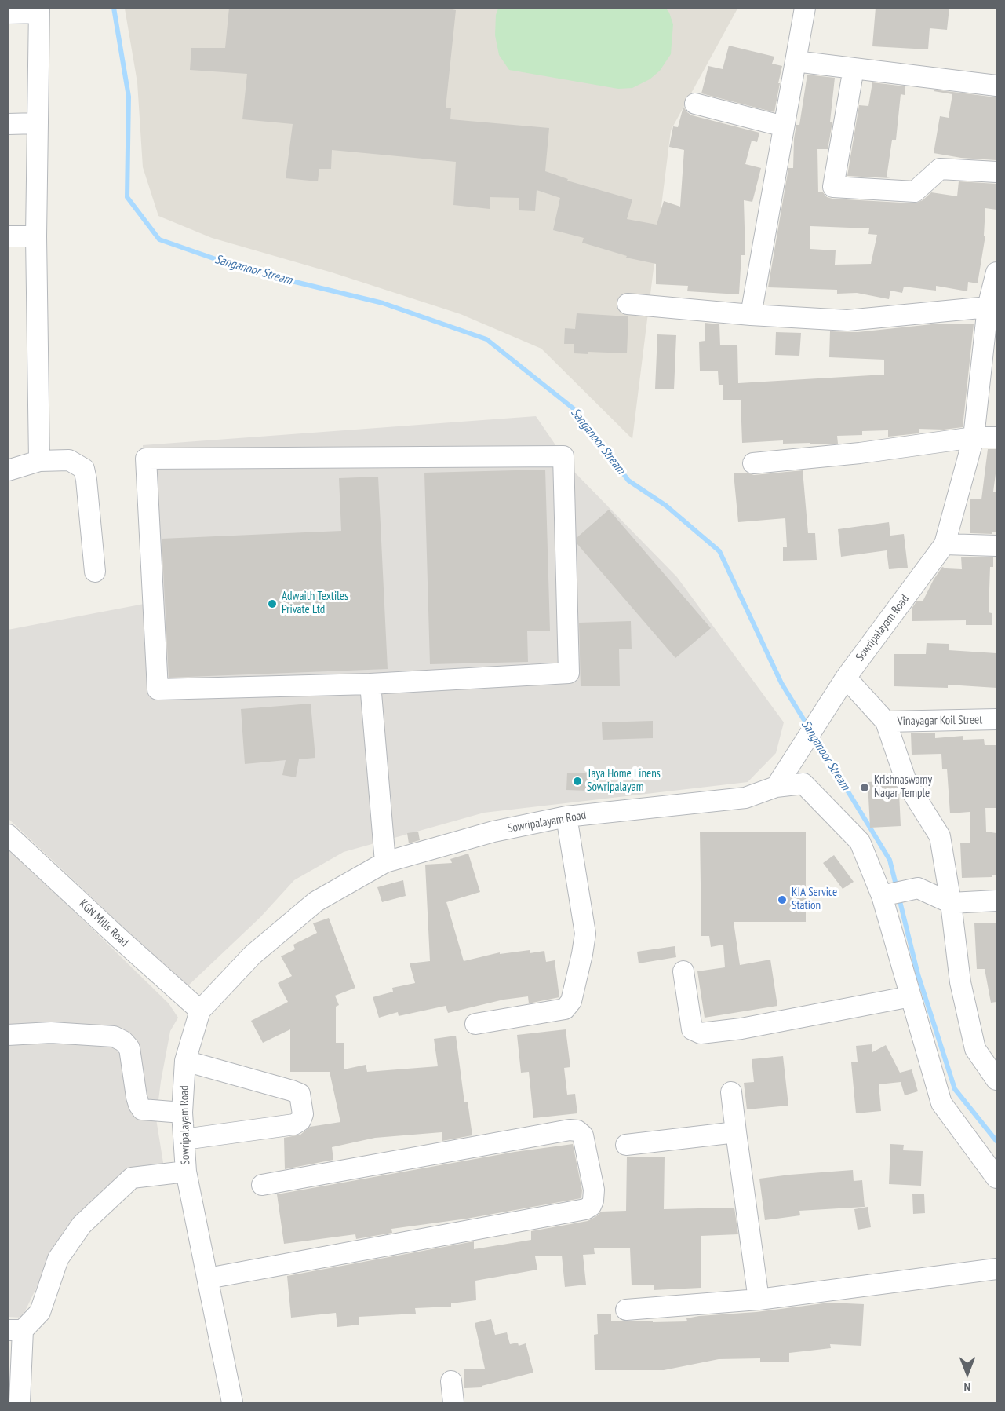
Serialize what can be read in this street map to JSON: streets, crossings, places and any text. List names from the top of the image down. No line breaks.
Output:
{"streets":{"street":["Sowripalayam Road","Vinayagar Koil Street","KGN Mills Road"]},"crossings":[["Sowripalayam Road","Vinayagar Koil Street"],["Sowripalayam Road","KGN Mills Road"]],"water":["Sanganoor Stream"],"places":["Adwaith Textiles Private Ltd","Taya Home Linens Sowripalayam","Krishnaswamy Nagar Temple","KIA Service Station"],"north":"bottom"}
